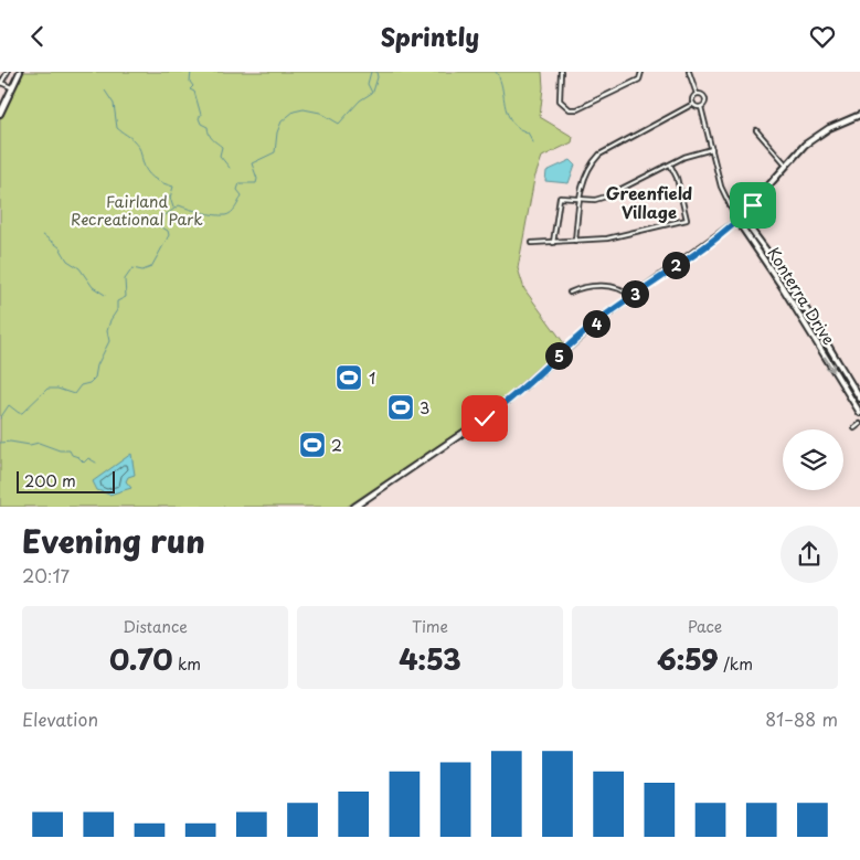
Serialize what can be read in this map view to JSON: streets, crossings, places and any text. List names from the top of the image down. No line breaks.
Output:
{"streets":{"main road":["Konterra Drive"]},"districts":["Greenfield Village"],"parks":["Fairland Recreational Park"],"places":{"sports":["1","3","2"]},"scale_bar":"200 m","page":{"header":"Sprintly","pins":["2","3","4","5"],"scale":"200 m","heading":["Evening run","20:17"],"stats":[["Distance","0.70 km"],["Time","4:53"],["Pace","6:59 /km"]],"chart":["Elevation","81–88 m"]}}
